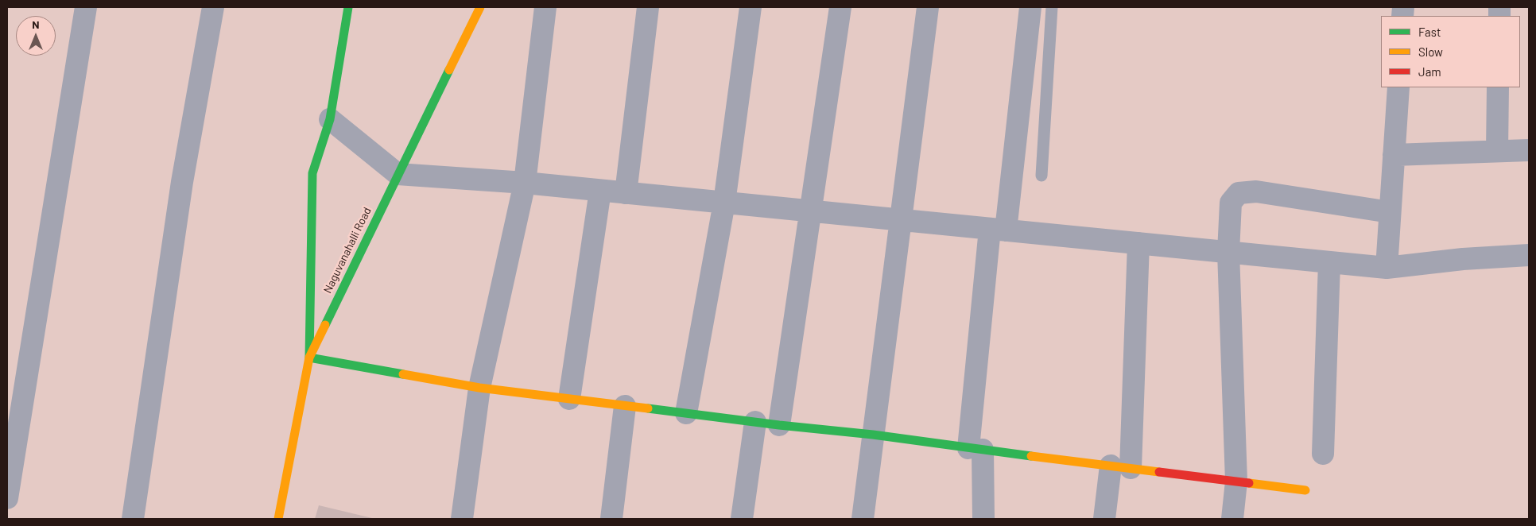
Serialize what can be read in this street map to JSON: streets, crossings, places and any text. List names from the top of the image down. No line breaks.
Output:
{"streets":{"street":["Naguvanahalli Road"]},"legend":["Fast","Slow","Jam"],"north":"top"}
